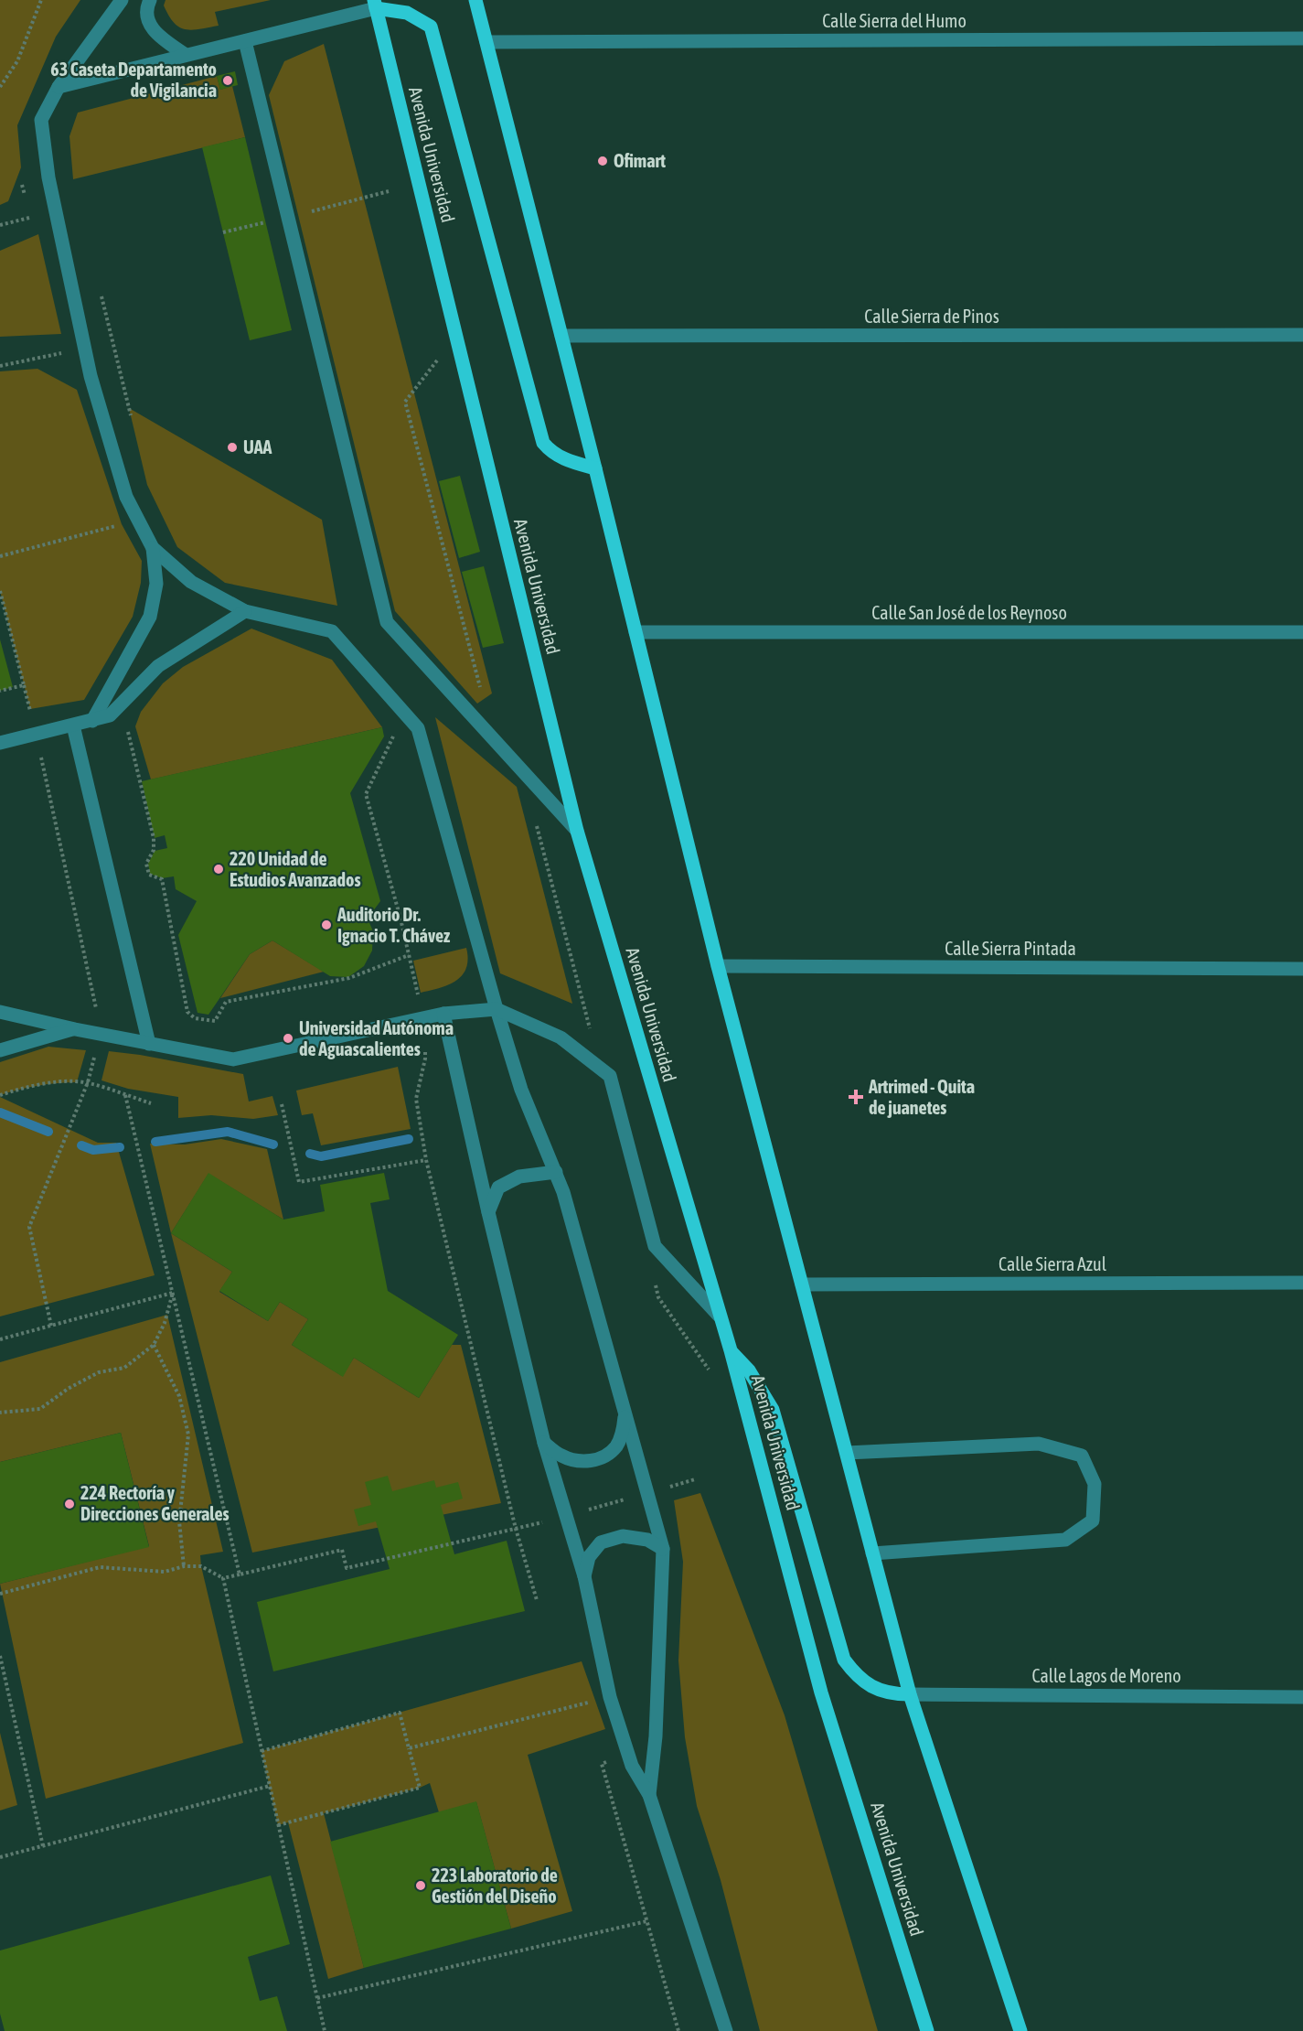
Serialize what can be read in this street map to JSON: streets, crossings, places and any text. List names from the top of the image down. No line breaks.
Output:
{"streets":{"main road":["Avenida Universidad"],"street":["Calle Sierra del Humo","Calle Sierra de Pinos","Calle San José de los Reynoso","Calle Sierra Pintada","Calle Sierra Azul","Calle Lagos de Moreno"]},"places":{"other":["63 Caseta Departamento de Vigilancia","Ofimart","UAA","220 Unidad de Estudios Avanzados","Auditorio Dr. Ignacio T. Chávez","Universidad Autónoma de Aguascalientes","224 Rectoría y Direcciones Generales","223 Laboratorio de Gestión del Diseño"],"health":["Artrimed - Quita de juanetes"]}}
